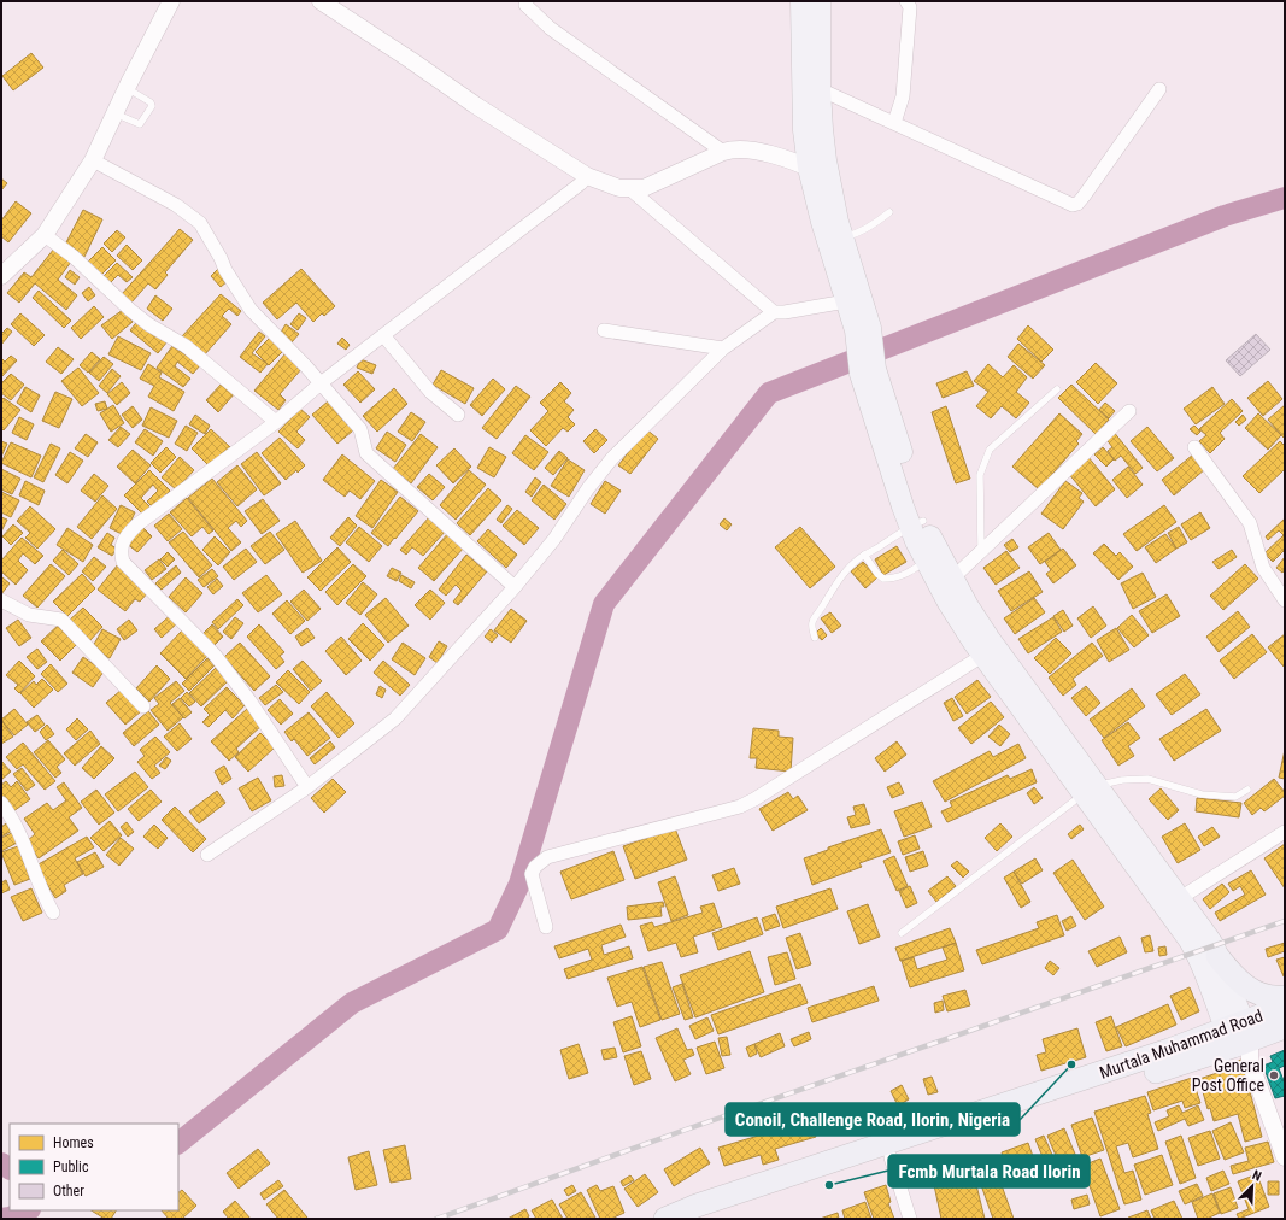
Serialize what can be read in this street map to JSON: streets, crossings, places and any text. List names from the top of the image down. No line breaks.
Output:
{"streets":{"highway":["Murtala Muhammad Road"]},"places":["Conoil, Challenge Road, Ilorin, Nigeria","General Post Office","Fcmb Murtala Road Ilorin"],"legend":["Homes","Public","Other"],"north":"top right"}
